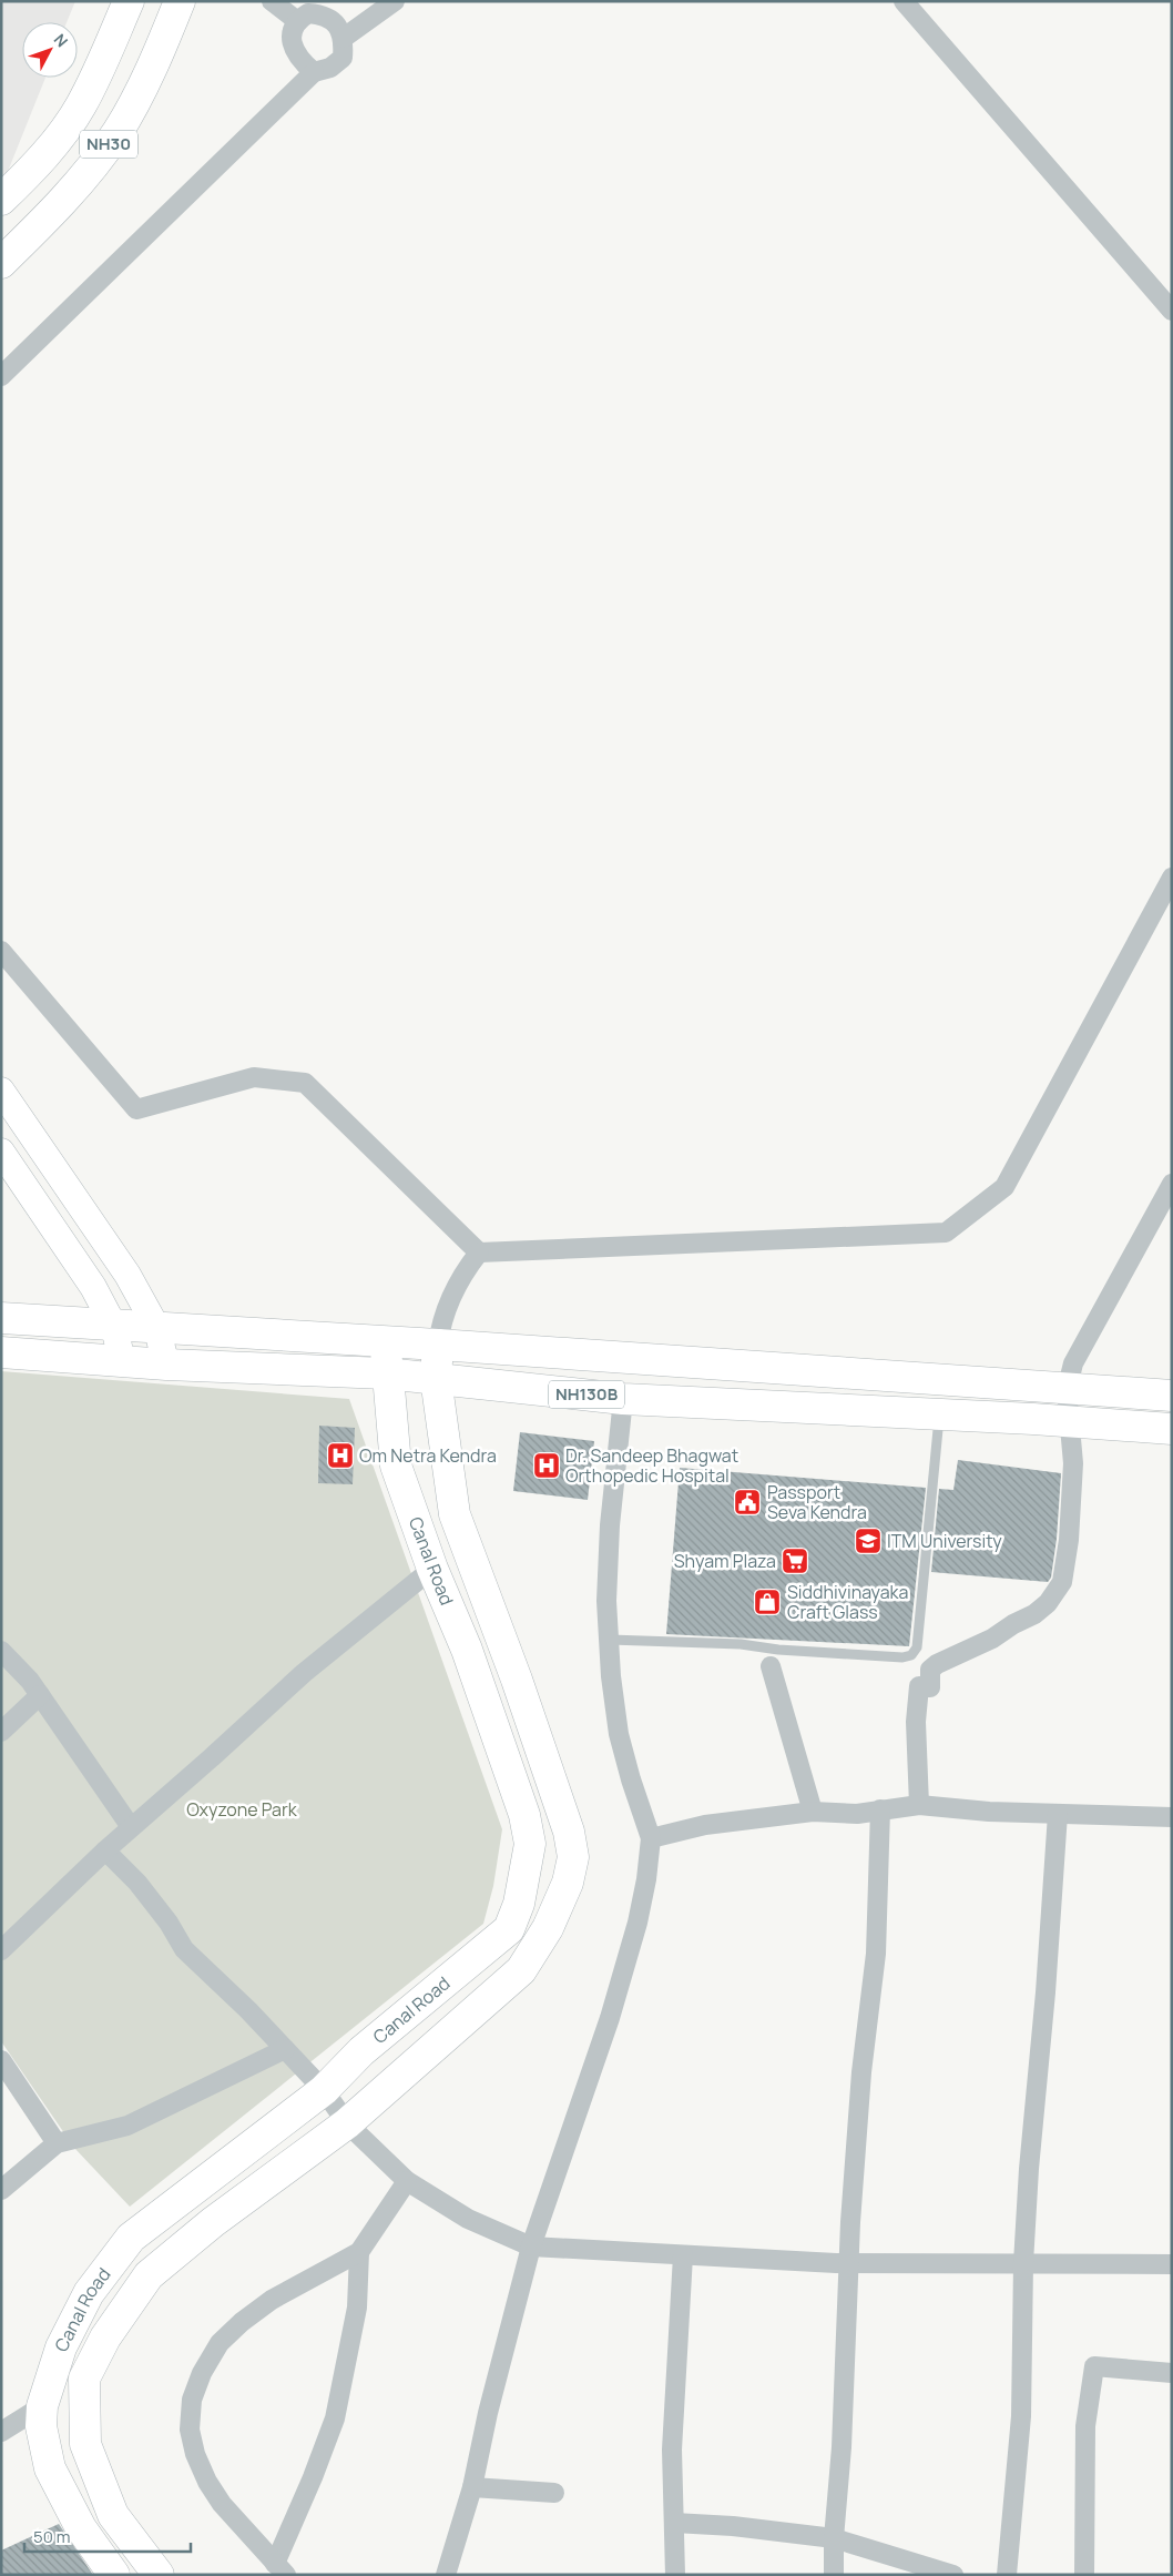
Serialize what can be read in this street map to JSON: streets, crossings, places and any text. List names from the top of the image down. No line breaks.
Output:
{"streets":{"main road":["NH30","NH130B","Canal Road"]},"crossings":[["NH130B","Canal Road"]],"parks":["Oxyzone Park"],"places":{"hospital":["Om Netra Kendra","Dr. Sandeep Bhagwat Orthopedic Hospital"],"public building":["Passport Seva Kendra"],"school or university":["ITM University"],"supermarket":["Shyam Plaza"],"shop":["Siddhivinayaka Craft Glass"]},"scale_bar":"50 m","north":"top right"}
